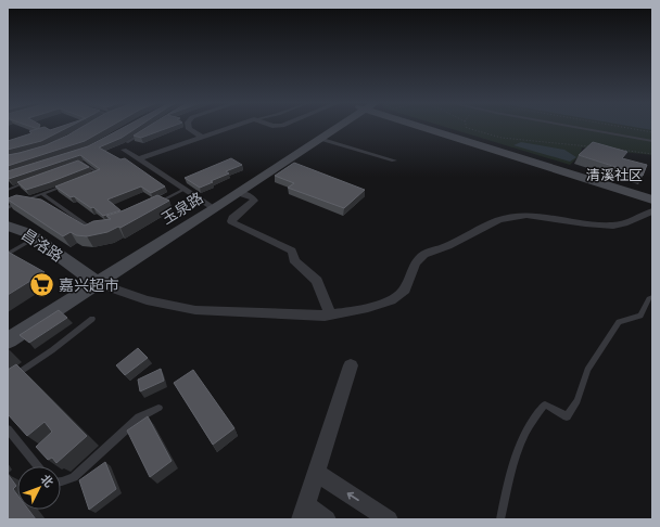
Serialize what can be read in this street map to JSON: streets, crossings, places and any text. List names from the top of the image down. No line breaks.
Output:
{"streets":{"main road":["玉泉路","昌洛路"]},"crossings":[["玉泉路","昌洛路"]],"districts":["清溪社区"],"places":{"supermarket":["嘉兴超市"]},"north":"top right"}
